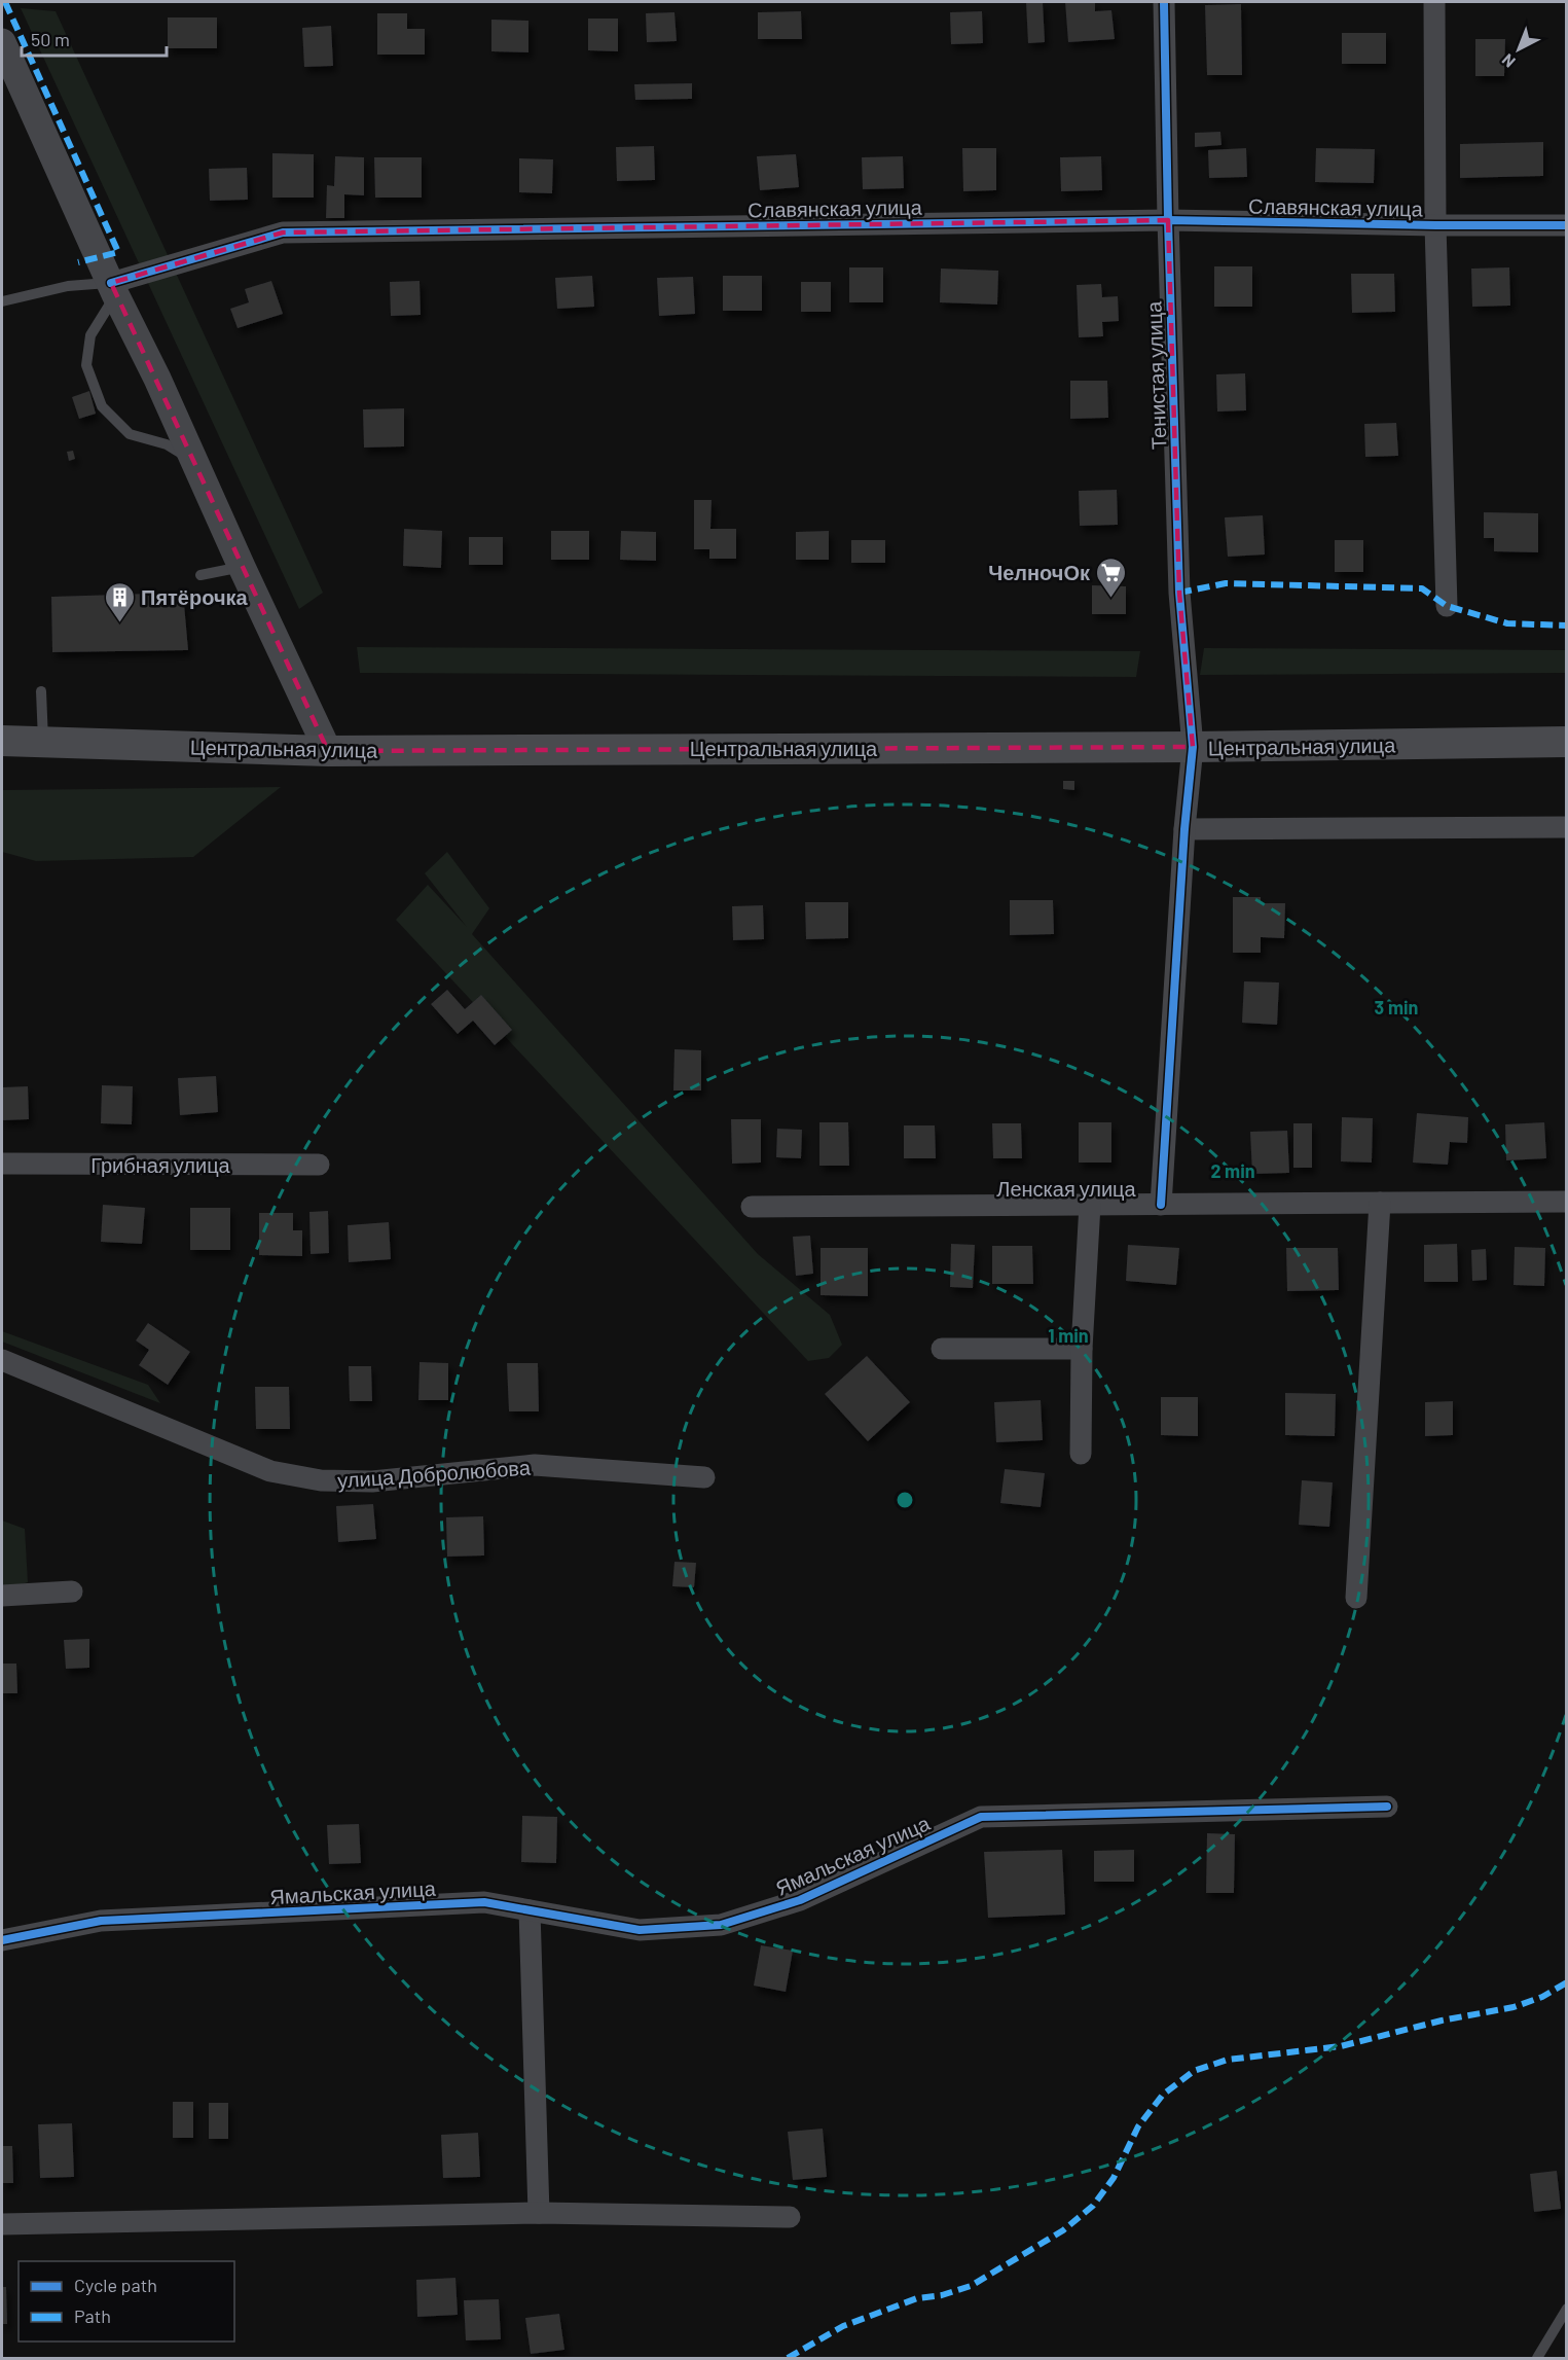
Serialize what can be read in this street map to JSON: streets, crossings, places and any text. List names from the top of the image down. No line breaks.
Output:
{"streets":{"main road":["Центральная улица"],"street":["Славянская улица","Тенистая улица","Грибная улица","Ленская улица","улица Добролюбова","Ямальская улица"]},"crossings":[["Славянская улица","Тенистая улица"],["Тенистая улица","Центральная улица"],["Тенистая улица","Ленская улица"]],"places":{"supermarket":["ЧелночОк"],"building":["Пятёрочка"]},"legend":["Cycle path","Path"],"scale_bar":"50 m","north":"bottom left","rings":["3 min","2 min","1 min"]}
